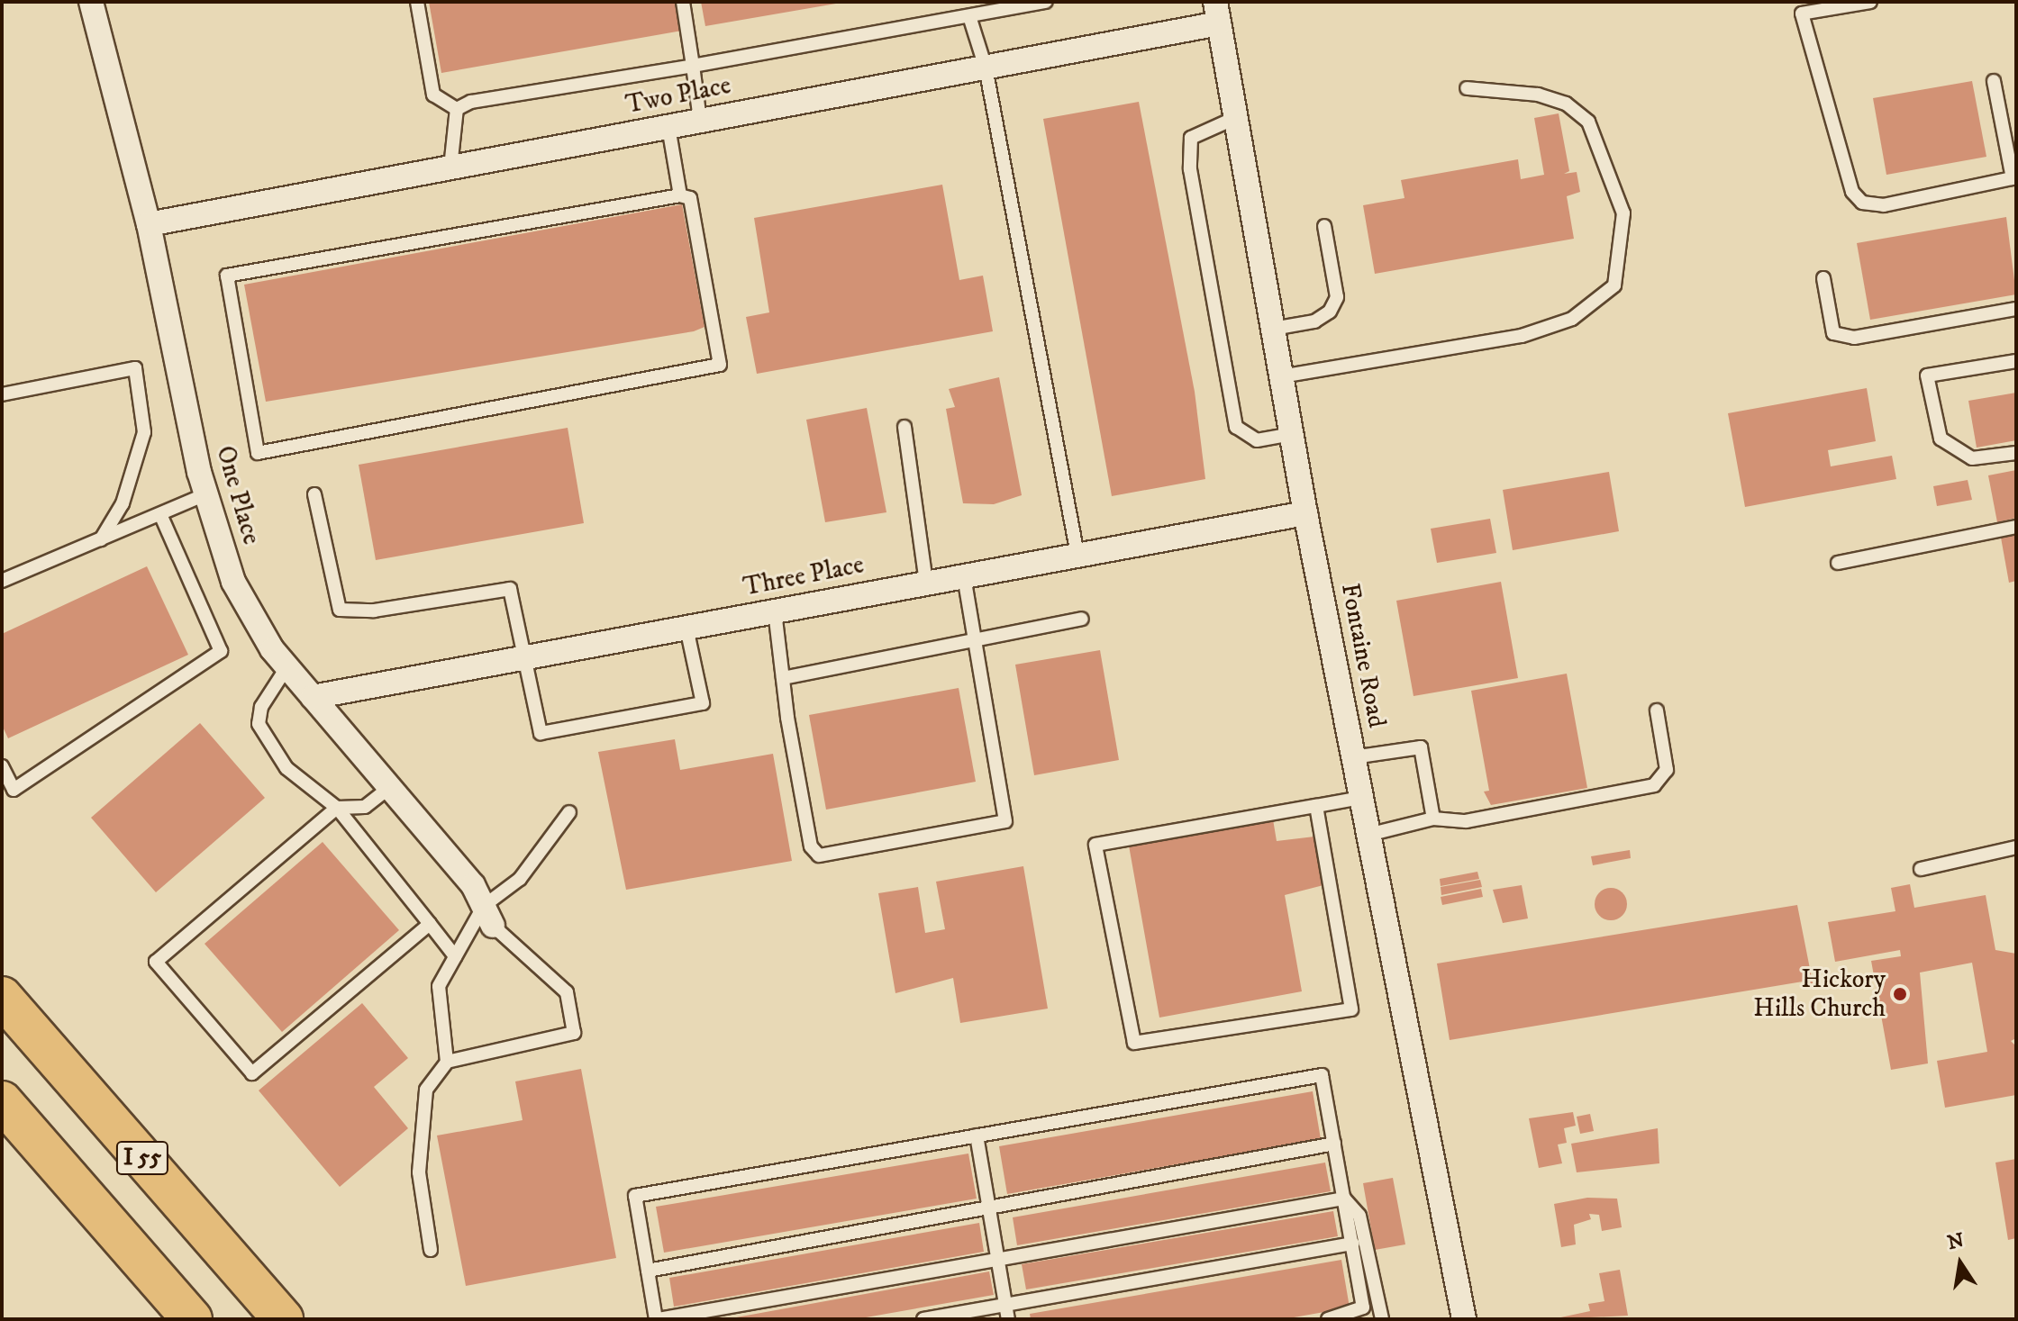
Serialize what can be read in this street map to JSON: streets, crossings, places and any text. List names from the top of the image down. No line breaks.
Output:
{"streets":{"highway":["I 55"],"street":["Two Place","One Place","Three Place","Fontaine Road"]},"crossings":[["Two Place","One Place"],["Two Place","Fontaine Road"],["One Place","Three Place"],["Three Place","Fontaine Road"]],"places":["Hickory Hills Church"],"north":"top"}
